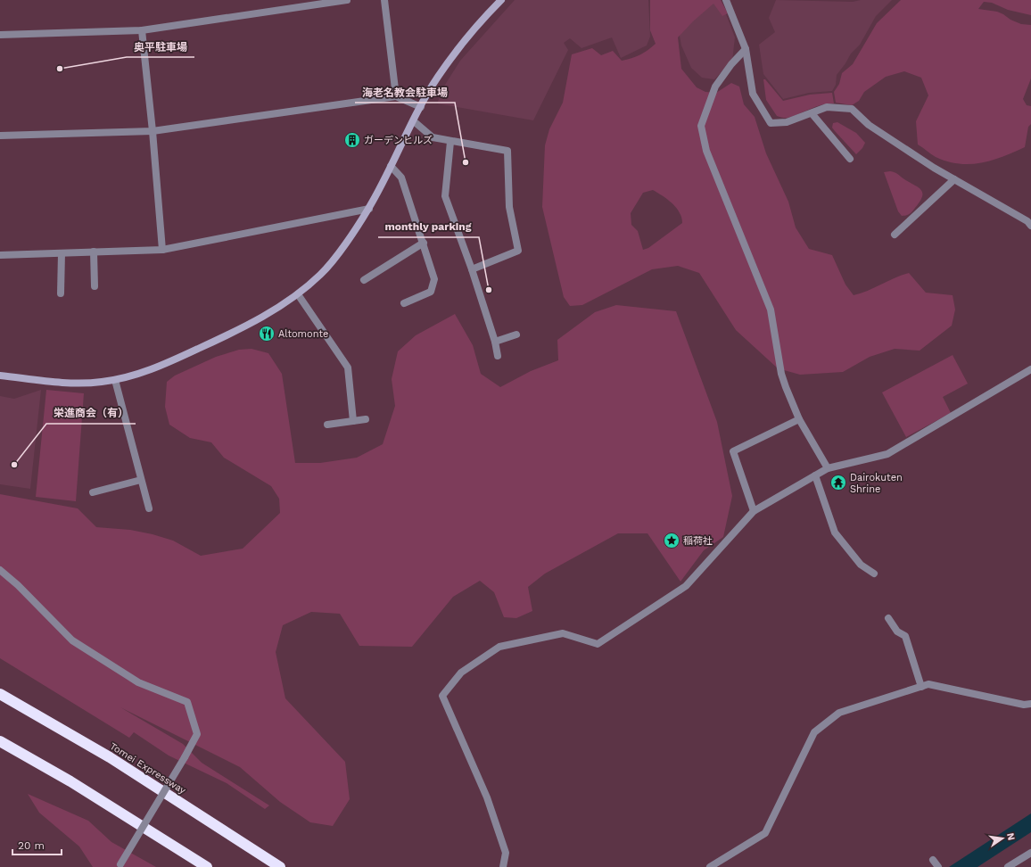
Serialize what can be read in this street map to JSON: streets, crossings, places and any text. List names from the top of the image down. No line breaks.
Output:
{"streets":{"highway":["Tomei Expressway"]},"places":{"other":["奥平駐車場","海老名教会駐車場","monthly parking","栄進商会（有）"],"building":["ガーデンヒルズ"],"restaurant":["Altomonte"],"temple":["Dairokuten Shrine"],"place":["稲荷社"]},"scale_bar":"20 m","north":"right"}
